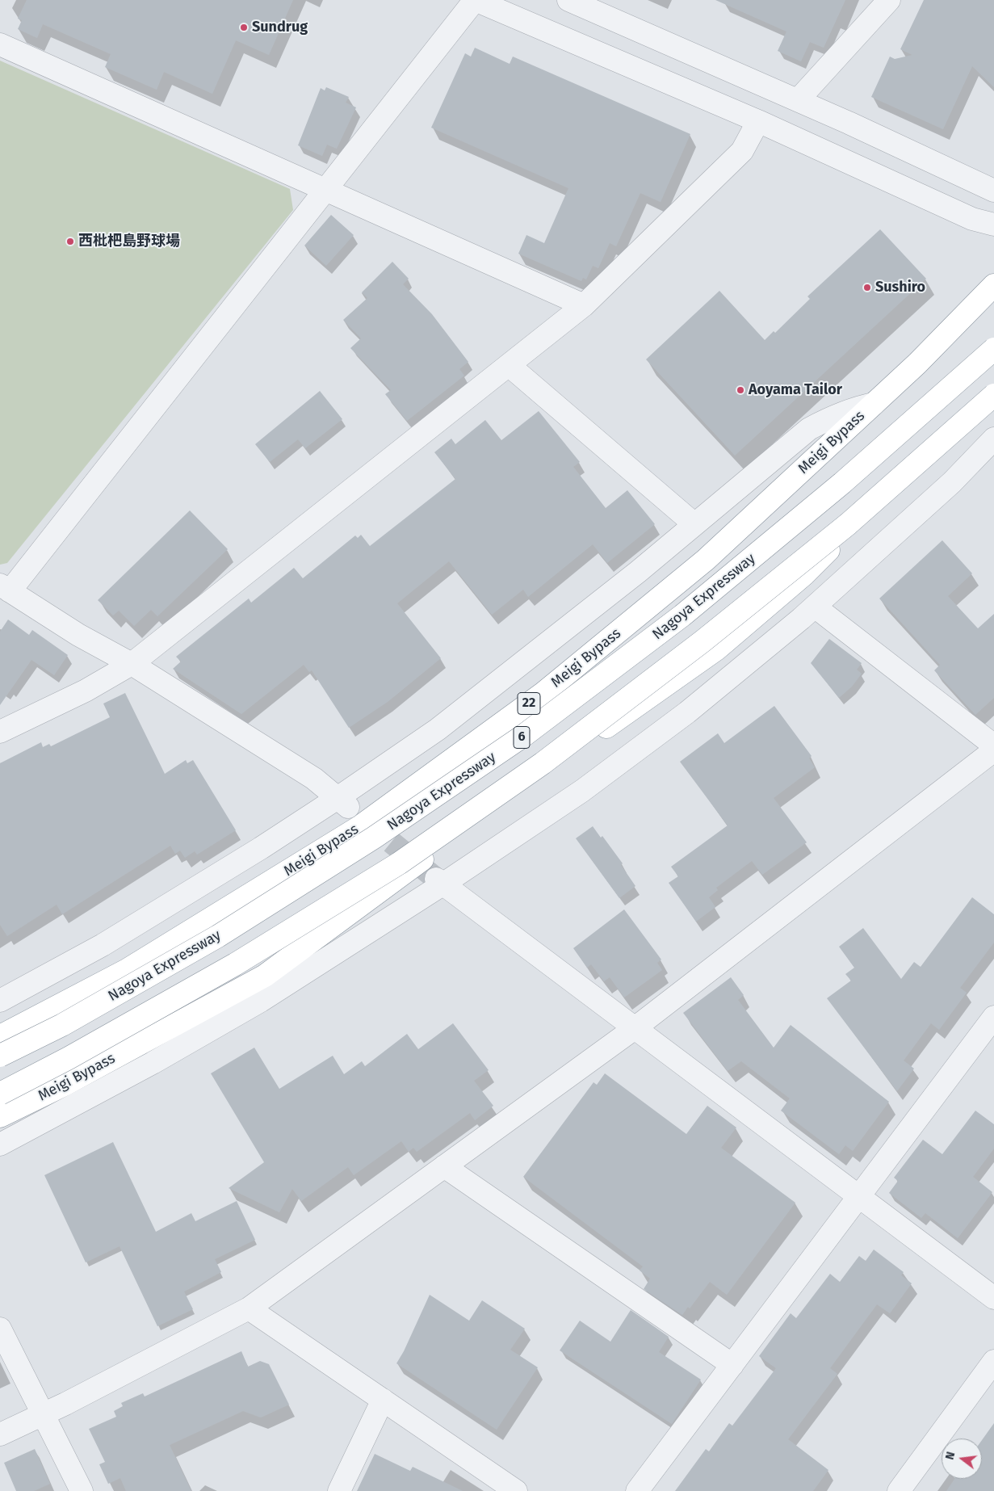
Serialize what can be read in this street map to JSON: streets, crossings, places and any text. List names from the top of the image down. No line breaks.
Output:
{"streets":{"highway":["Meigi Bypass","Nagoya Expressway","22","6"]},"places":["Sundrug","西枇杷島野球場","Sushiro","Aoyama Tailor"],"north":"left"}
